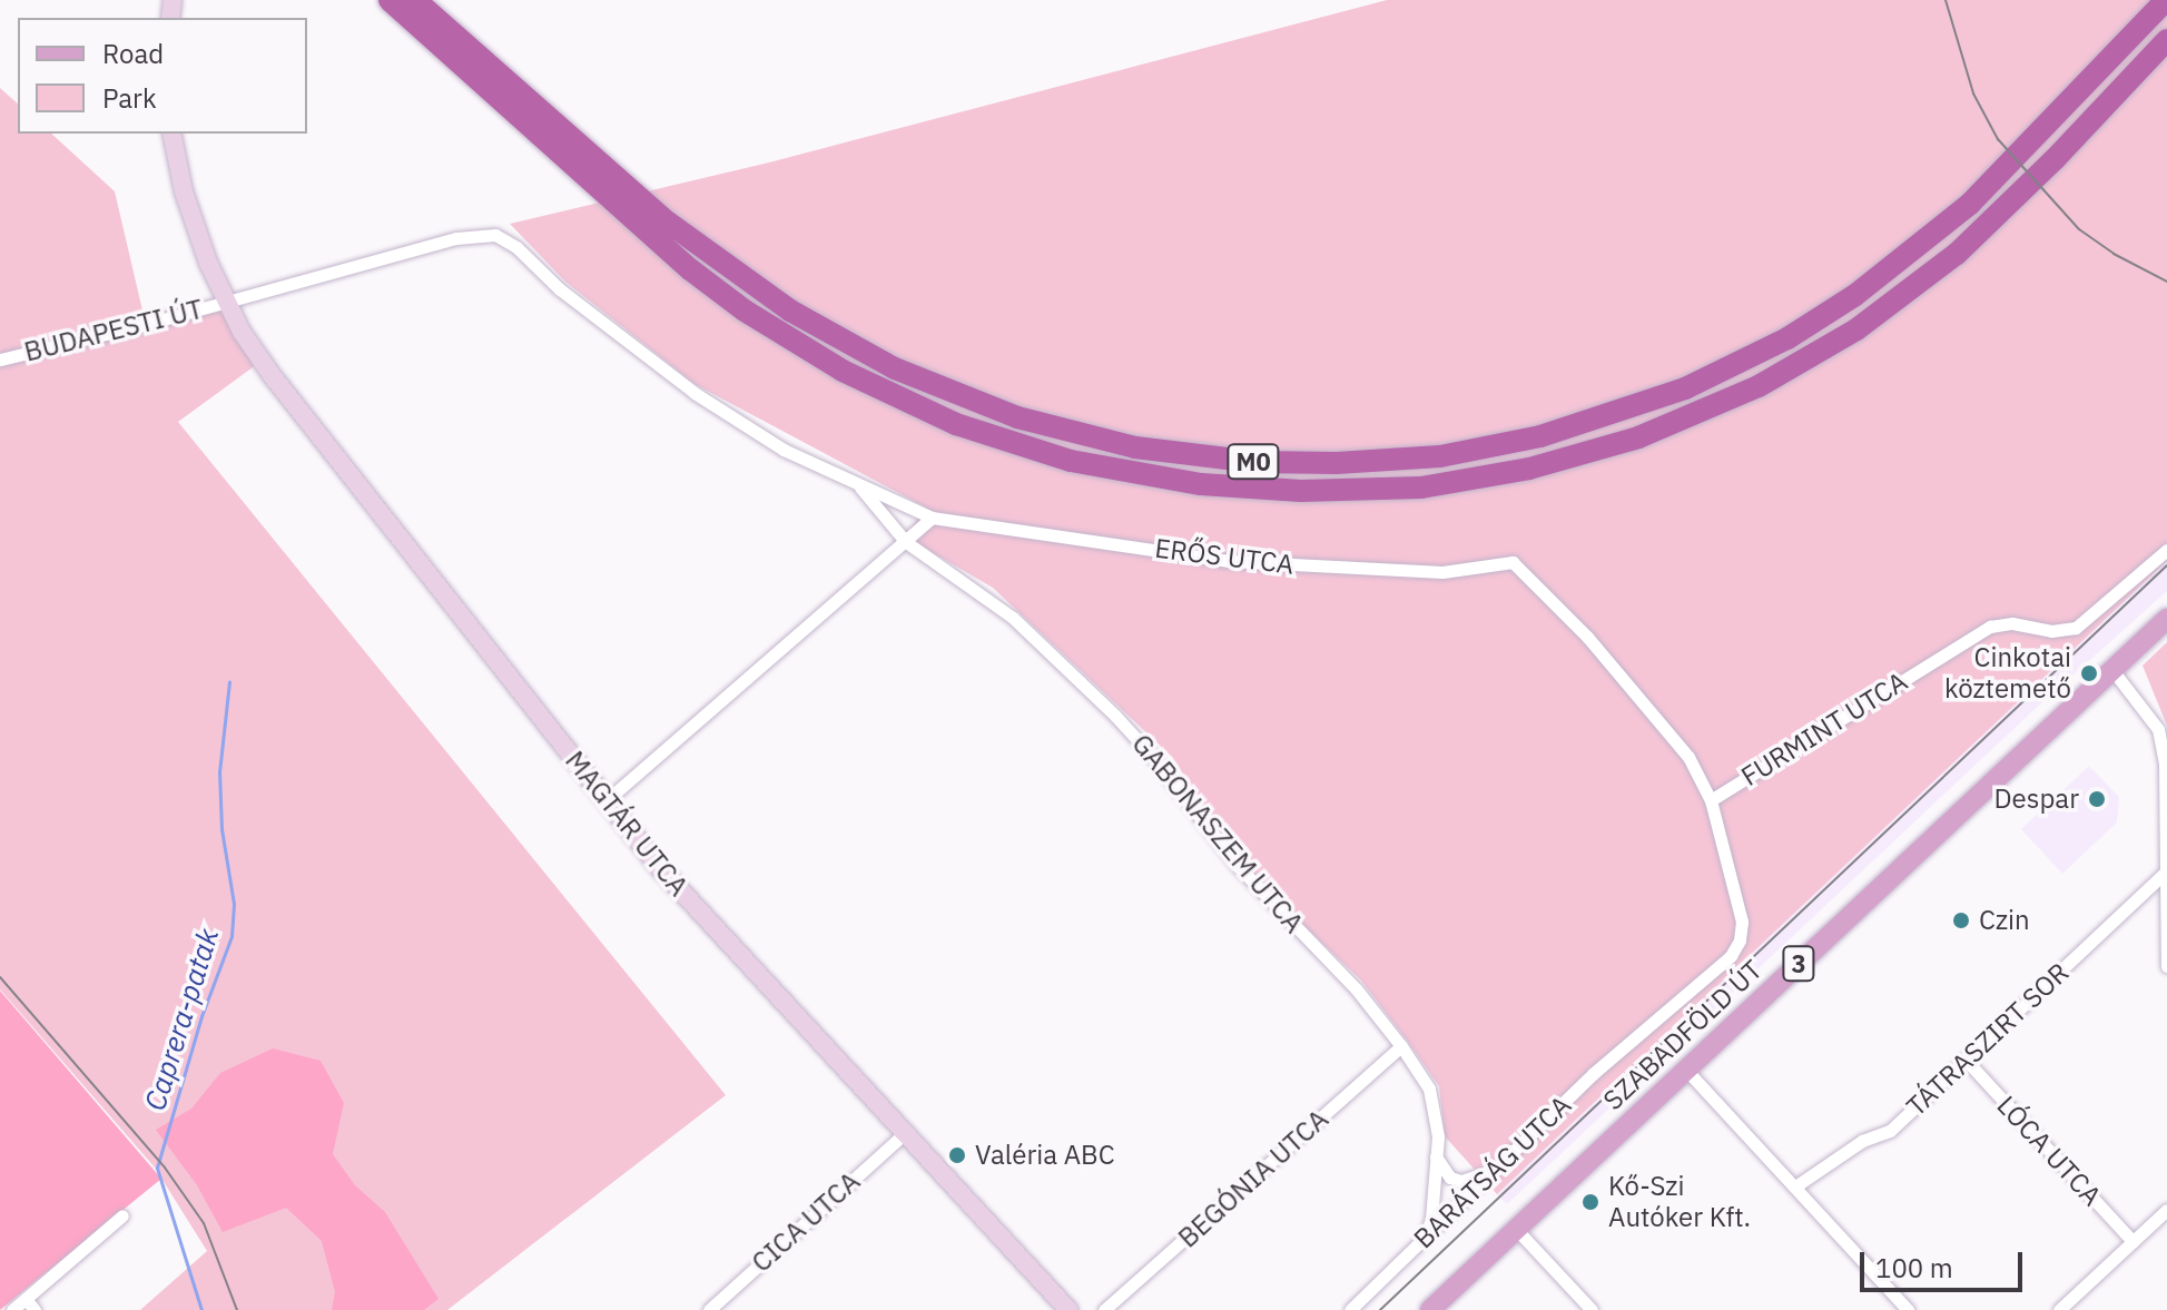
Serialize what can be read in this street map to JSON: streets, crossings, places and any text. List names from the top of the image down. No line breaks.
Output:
{"streets":{"highway":["M0"],"main road":["3","SZABADFÖLD ÚT"],"street":["BUDAPESTI ÚT","ERŐS UTCA","FURMINT UTCA","MAGTÁR UTCA","GABONASZEM UTCA","TÁTRASZIRT SOR","LÓCA UTCA","BARÁTSÁG UTCA","BEGÓNIA UTCA","CICA UTCA"]},"crossings":[["BUDAPESTI ÚT","MAGTÁR UTCA"],["BUDAPESTI ÚT","GABONASZEM UTCA"],["ERŐS UTCA","FURMINT UTCA"],["ERŐS UTCA","BARÁTSÁG UTCA"],["MAGTÁR UTCA","CICA UTCA"],["GABONASZEM UTCA","BARÁTSÁG UTCA"],["GABONASZEM UTCA","BEGÓNIA UTCA"],["TÁTRASZIRT SOR","LÓCA UTCA"]],"water":["Caprera-patak"],"places":["Cinkotai köztemető","Despar","Czin","Valéria ABC","Kő-Szi Autóker Kft."],"legend":["Road","Park"],"scale_bar":"100 m"}
